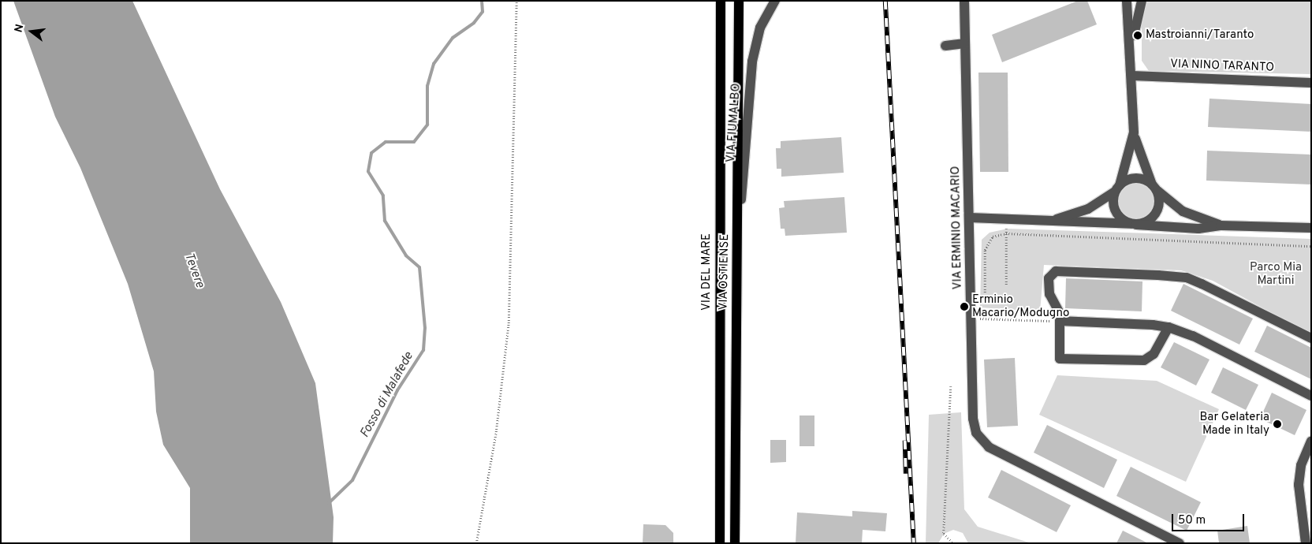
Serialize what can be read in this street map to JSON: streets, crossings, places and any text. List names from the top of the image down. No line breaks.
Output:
{"streets":{"main road":["VIA DEL MARE","VIA OSTIENSE"],"street":["VIA NINO TARANTO","VIA FIUMALBO","VIA ERMINIO MACARIO"]},"crossings":[["VIA FIUMALBO","VIA OSTIENSE"]],"water":["Tevere","Fosso di Malafede"],"parks":["Parco Mia Martini"],"places":["Mastroianni/Taranto","Erminio Macario/Modugno","Bar Gelateria Made in Italy"],"scale_bar":"50 m","north":"left"}
